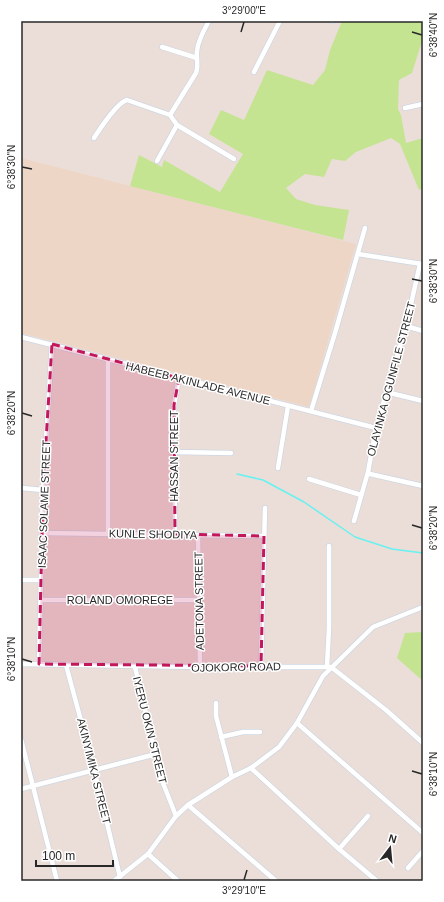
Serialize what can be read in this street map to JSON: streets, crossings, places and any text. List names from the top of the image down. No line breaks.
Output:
{"streets":{"street":["OLAYINKA OGUNFILE STREET","HABEEB AKINLADE AVENUE","HASSAN STREET","ISAAC SOLAME STREET","KUNLE SHODIYA","ROLAND OMOREGE","ADETONA STREET","OJOKORO ROAD","IYERU OKIN STREET","AKINYIMIKA STREET"]},"crossings":[["OLAYINKA OGUNFILE STREET","HABEEB AKINLADE AVENUE"],["HABEEB AKINLADE AVENUE","HASSAN STREET"],["HABEEB AKINLADE AVENUE","ISAAC SOLAME STREET"],["HASSAN STREET","KUNLE SHODIYA"],["ISAAC SOLAME STREET","KUNLE SHODIYA"],["ISAAC SOLAME STREET","ROLAND OMOREGE"],["ISAAC SOLAME STREET","OJOKORO ROAD"],["KUNLE SHODIYA","ADETONA STREET"],["ROLAND OMOREGE","ADETONA STREET"],["ADETONA STREET","OJOKORO ROAD"],["OJOKORO ROAD","IYERU OKIN STREET"],["OJOKORO ROAD","AKINYIMIKA STREET"]],"scale_bar":"100 m","north":"top","coordinates":["3°29'00\"E","6°38'40\"N","6°38'30\"N","6°38'20\"N","6°38'10\"N","3°29'10\"E"]}
